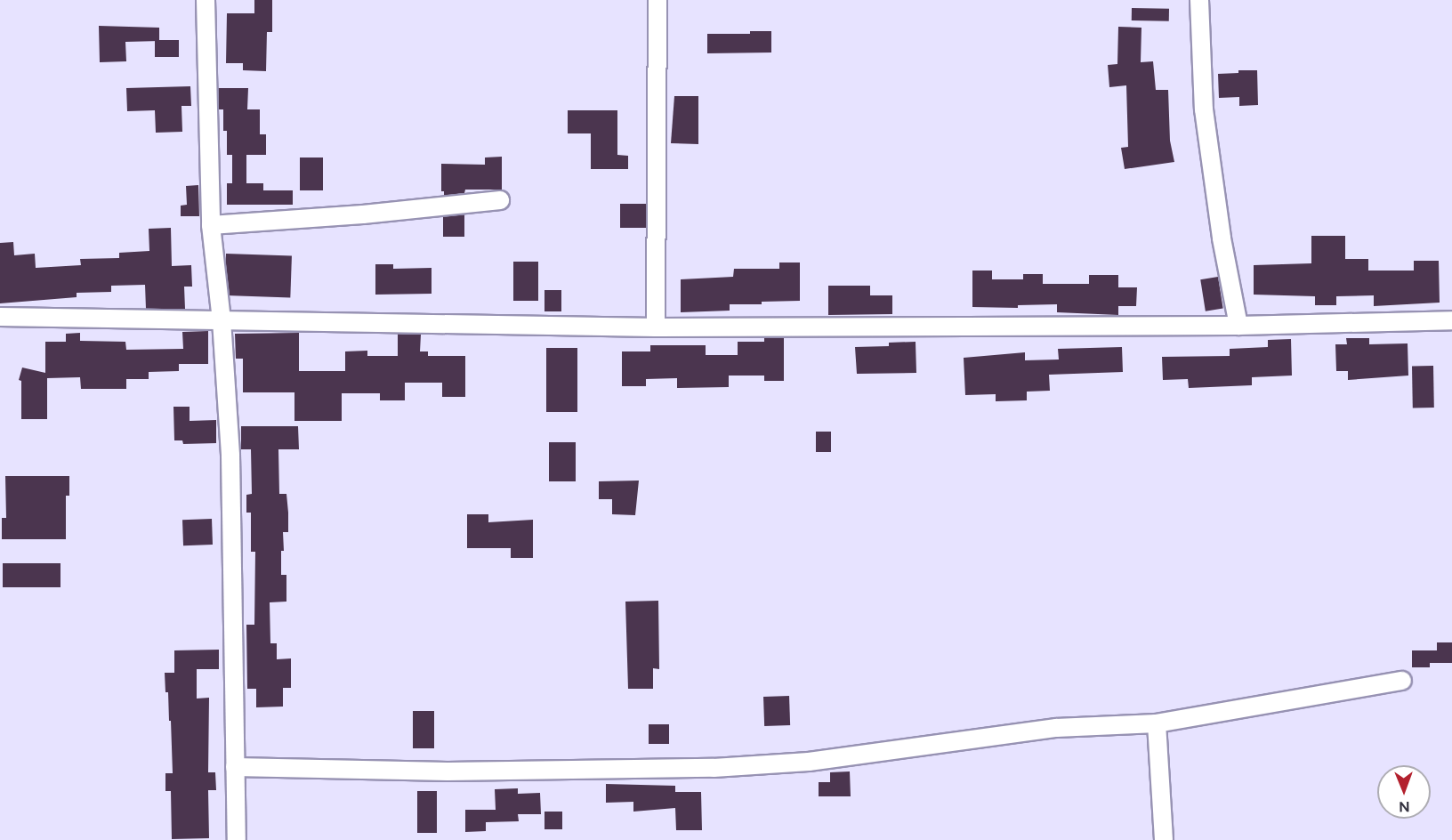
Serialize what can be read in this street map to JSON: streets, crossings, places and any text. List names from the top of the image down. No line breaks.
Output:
{"north":"bottom"}
